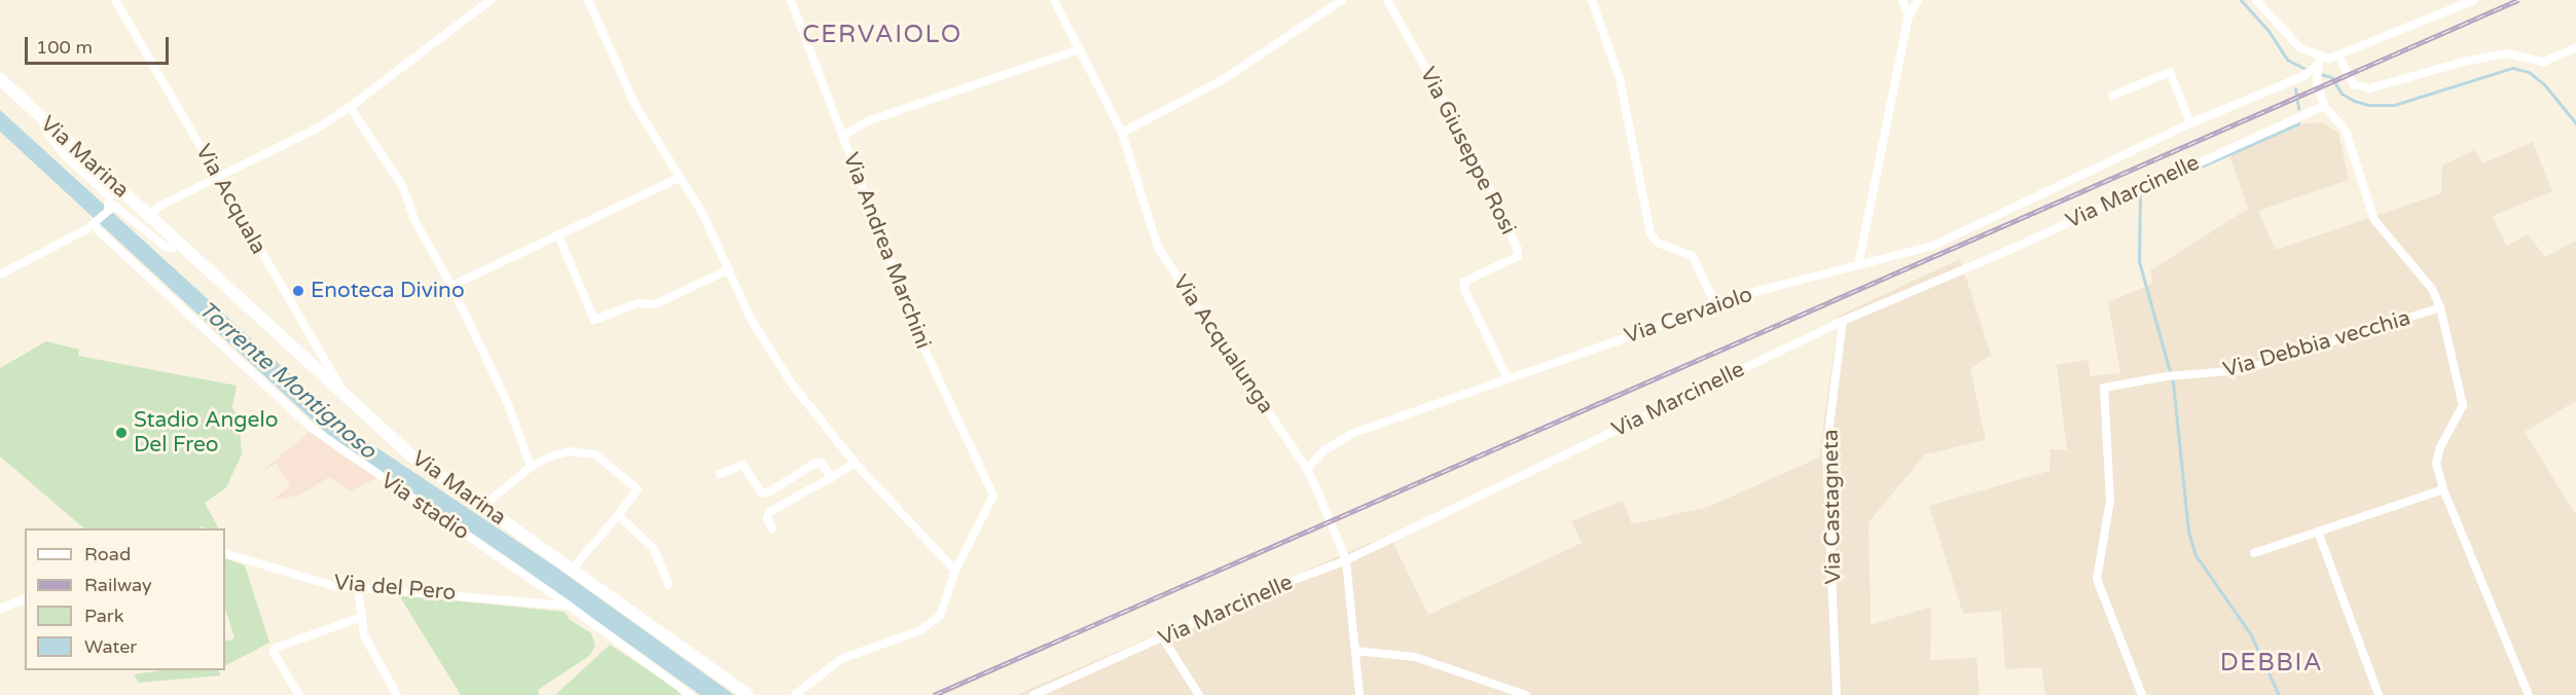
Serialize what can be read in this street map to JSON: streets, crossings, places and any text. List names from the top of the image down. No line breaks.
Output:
{"streets":{"main road":["Via Marina"],"street":["Via Giuseppe Rosi","Via Marcinelle","Via Acquala","Via Andrea Marchini","Via Cervaiolo","Via Acqualunga","Via Debbia vecchia","Via stadio","Via Castagneta","Via del Pero"]},"crossings":[["Via Giuseppe Rosi","Via Cervaiolo"],["Via Marina","Via Acquala"],["Via Marcinelle","Via Acqualunga"],["Via Marcinelle","Via Castagneta"],["Via Cervaiolo","Via Acqualunga"],["Via stadio","Via del Pero"]],"districts":["CERVAIOLO","DEBBIA"],"water":["Torrente Montignoso"],"places":["Enoteca Divino","Stadio Angelo Del Freo"],"legend":["Road","Railway","Park","Water"],"scale_bar":"100 m"}
